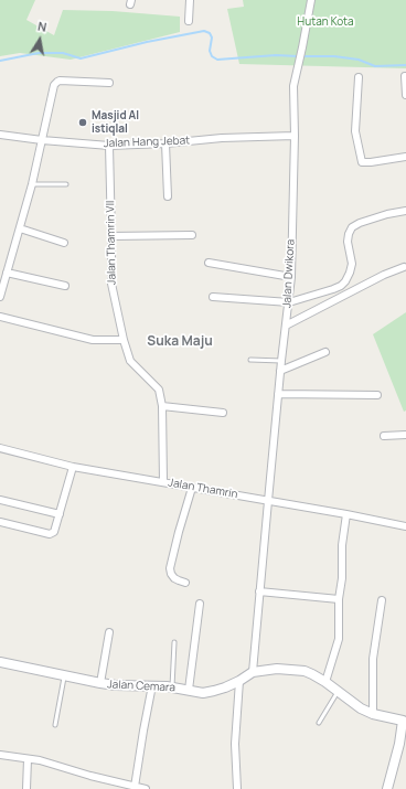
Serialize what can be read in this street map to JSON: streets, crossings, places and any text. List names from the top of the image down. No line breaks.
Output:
{"streets":{"street":["Jalan Hang Jebat","Jalan Thamrin VII","Jalan Dwikora","Jalan Thamrin","Jalan Cemara"]},"crossings":[["Jalan Hang Jebat","Jalan Thamrin VII"],["Jalan Hang Jebat","Jalan Dwikora"],["Jalan Thamrin VII","Jalan Thamrin"],["Jalan Dwikora","Jalan Thamrin"]],"districts":["Suka Maju"],"parks":["Hutan Kota"],"places":["Masjid Al istiqlal"],"north":"top"}
